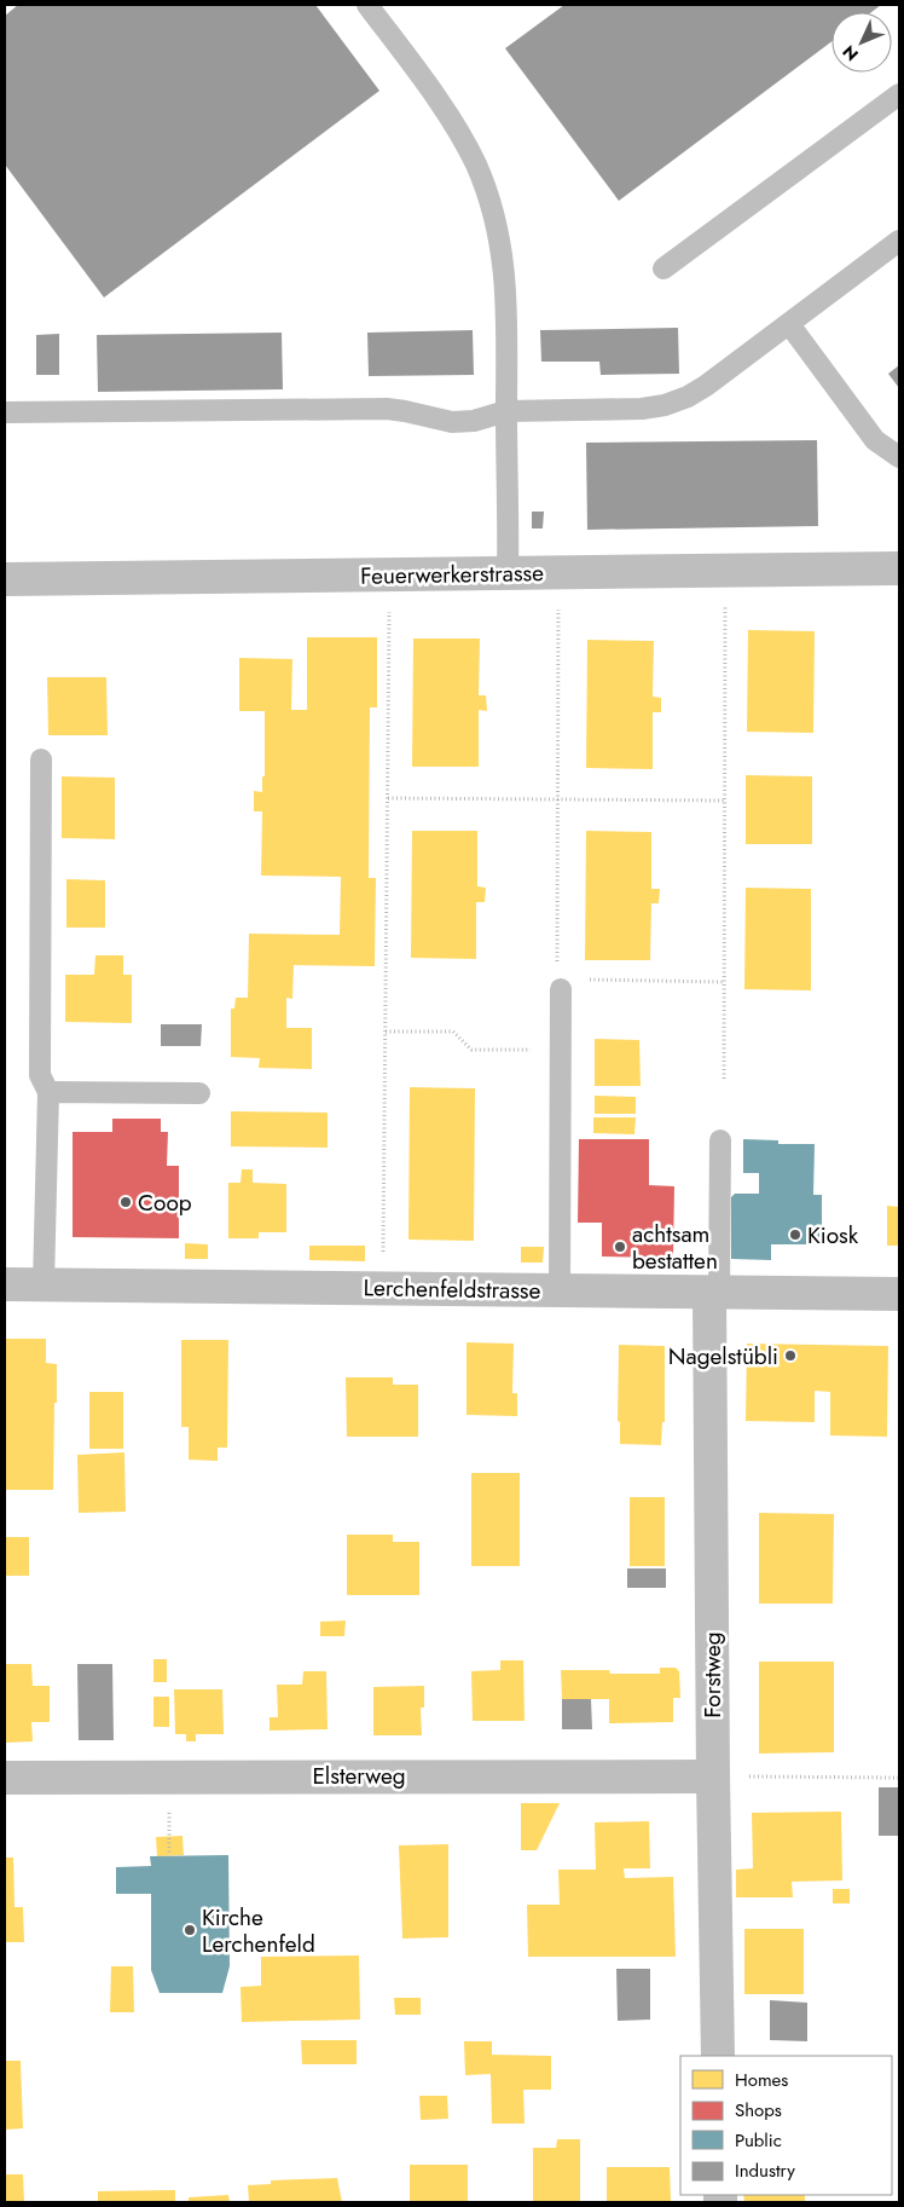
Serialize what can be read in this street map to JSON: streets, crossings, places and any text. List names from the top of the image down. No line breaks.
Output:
{"streets":{"street":["Feuerwerkerstrasse","Lerchenfeldstrasse","Forstweg","Elsterweg"]},"crossings":[["Lerchenfeldstrasse","Forstweg"],["Forstweg","Elsterweg"]],"places":["Coop","Kiosk","achtsam bestatten","Nagelstübli","Kirche Lerchenfeld"],"legend":["Homes","Shops","Public","Industry"],"north":"bottom left"}
